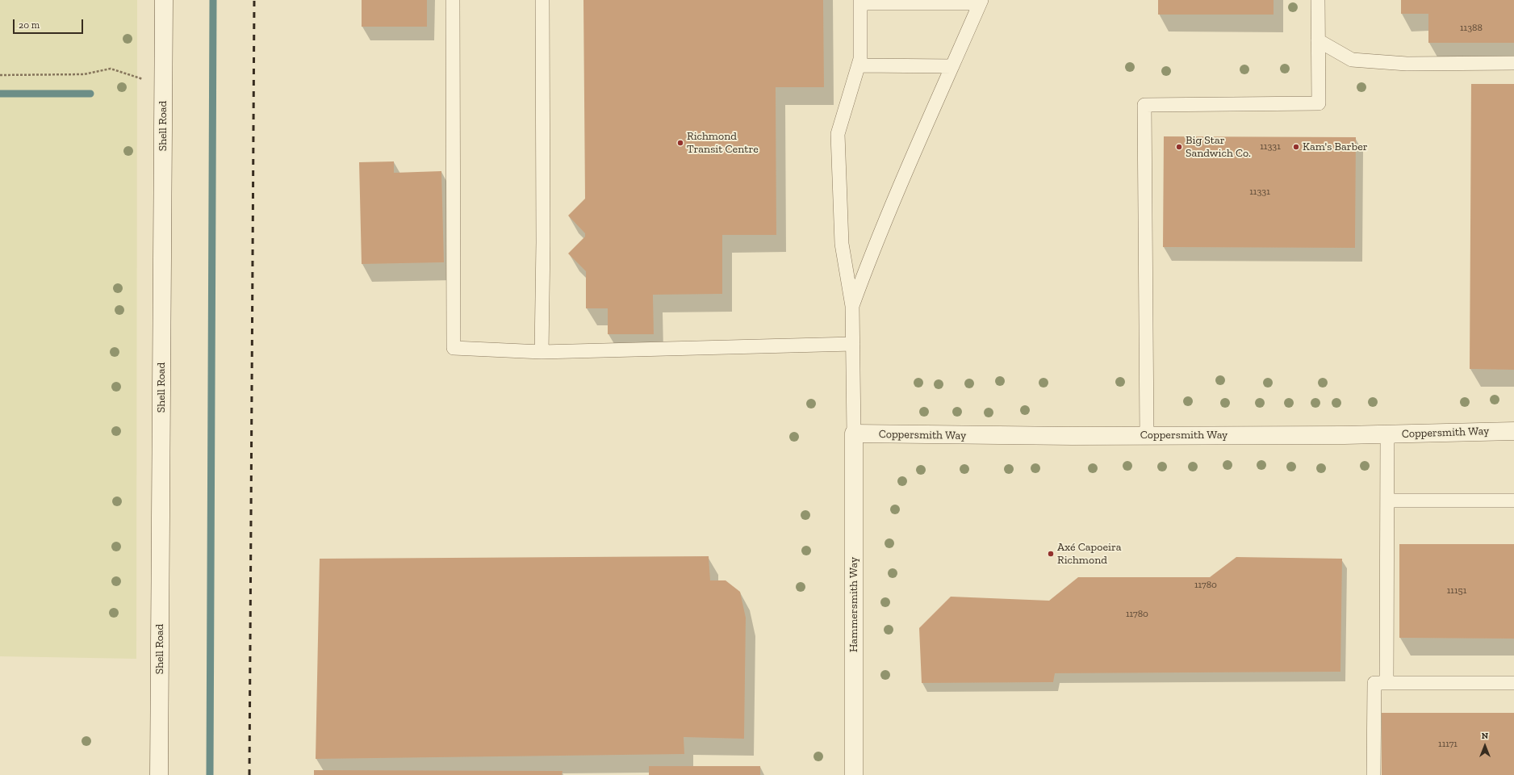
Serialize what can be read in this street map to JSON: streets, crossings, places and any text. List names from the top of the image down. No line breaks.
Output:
{"streets":{"street":["Shell Road","Coppersmith Way","Hammersmith Way"]},"crossings":[["Coppersmith Way","Hammersmith Way"]],"places":["Richmond Transit Centre","Big Star Sandwich Co.","Kam's Barber","Axé Capoeira Richmond"],"house_numbers":["11388","11331","11331","11780","11151","11780","11171"],"scale_bar":"20 m","north":"top"}
